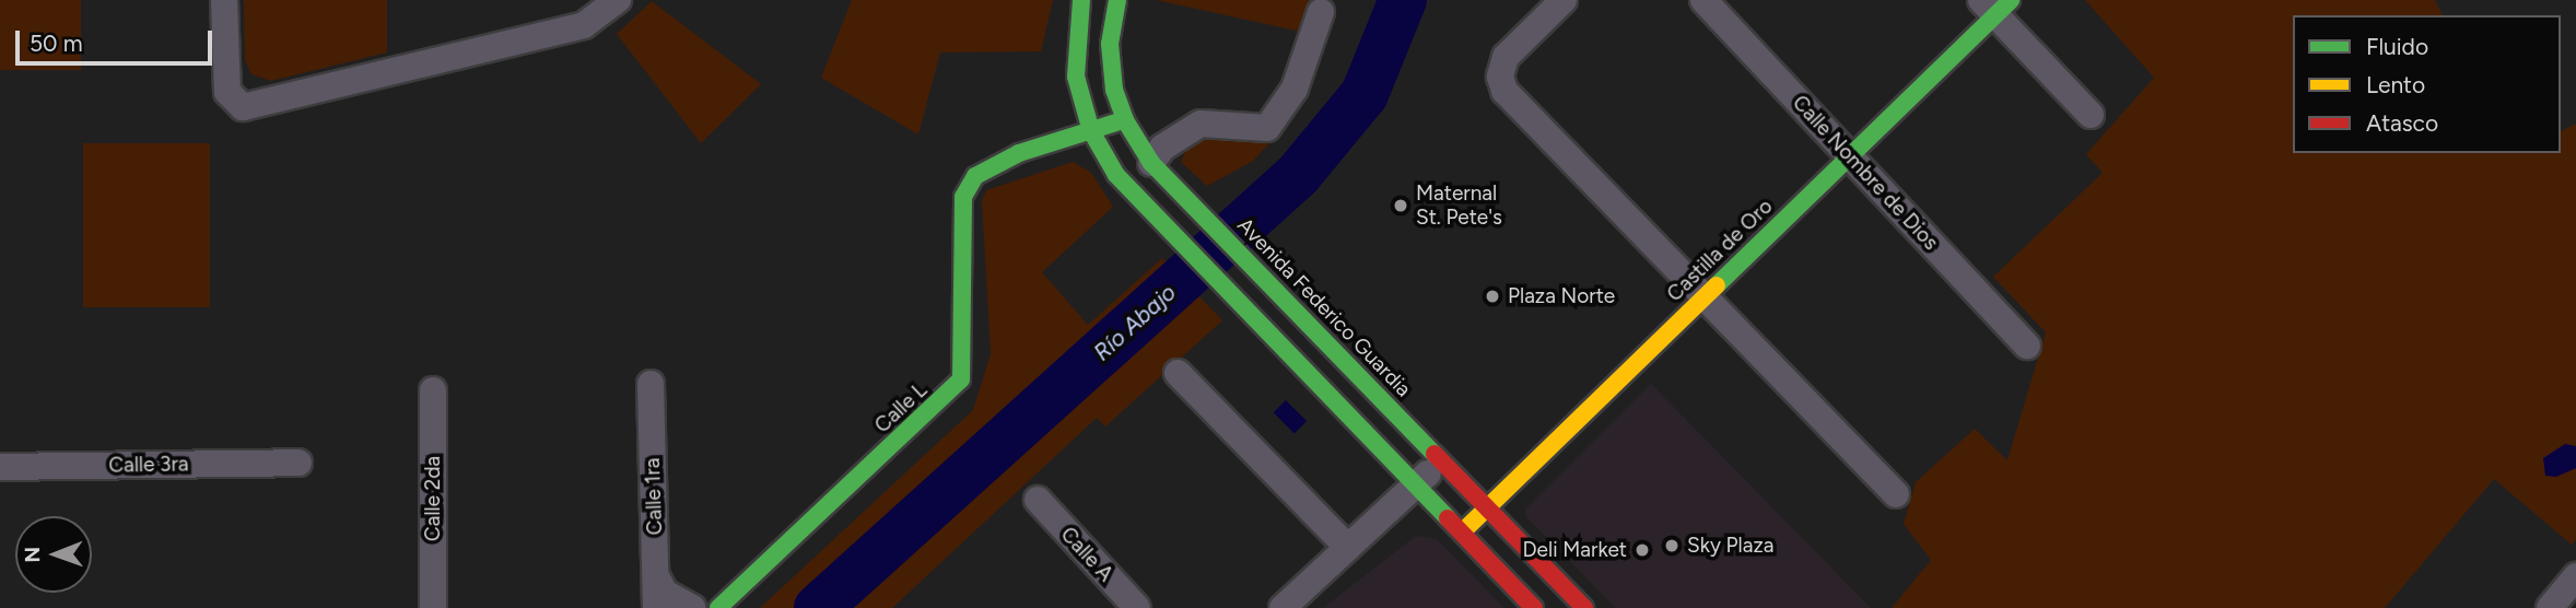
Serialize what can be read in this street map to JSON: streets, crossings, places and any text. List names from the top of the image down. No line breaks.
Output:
{"streets":{"street":["Calle Nombre de Dios","Castilla de Oro","Avenida Federico Guardia","Calle L","Calle 3ra","Calle 1ra","Calle 2da","Calle A"]},"crossings":[["Calle Nombre de Dios","Castilla de Oro"],["Castilla de Oro","Avenida Federico Guardia"]],"water":["Río Abajo"],"places":["Maternal St. Pete's","Plaza Norte","Sky Plaza","Deli Market"],"legend":["Fluido","Lento","Atasco"],"scale_bar":"50 m","north":"left"}
